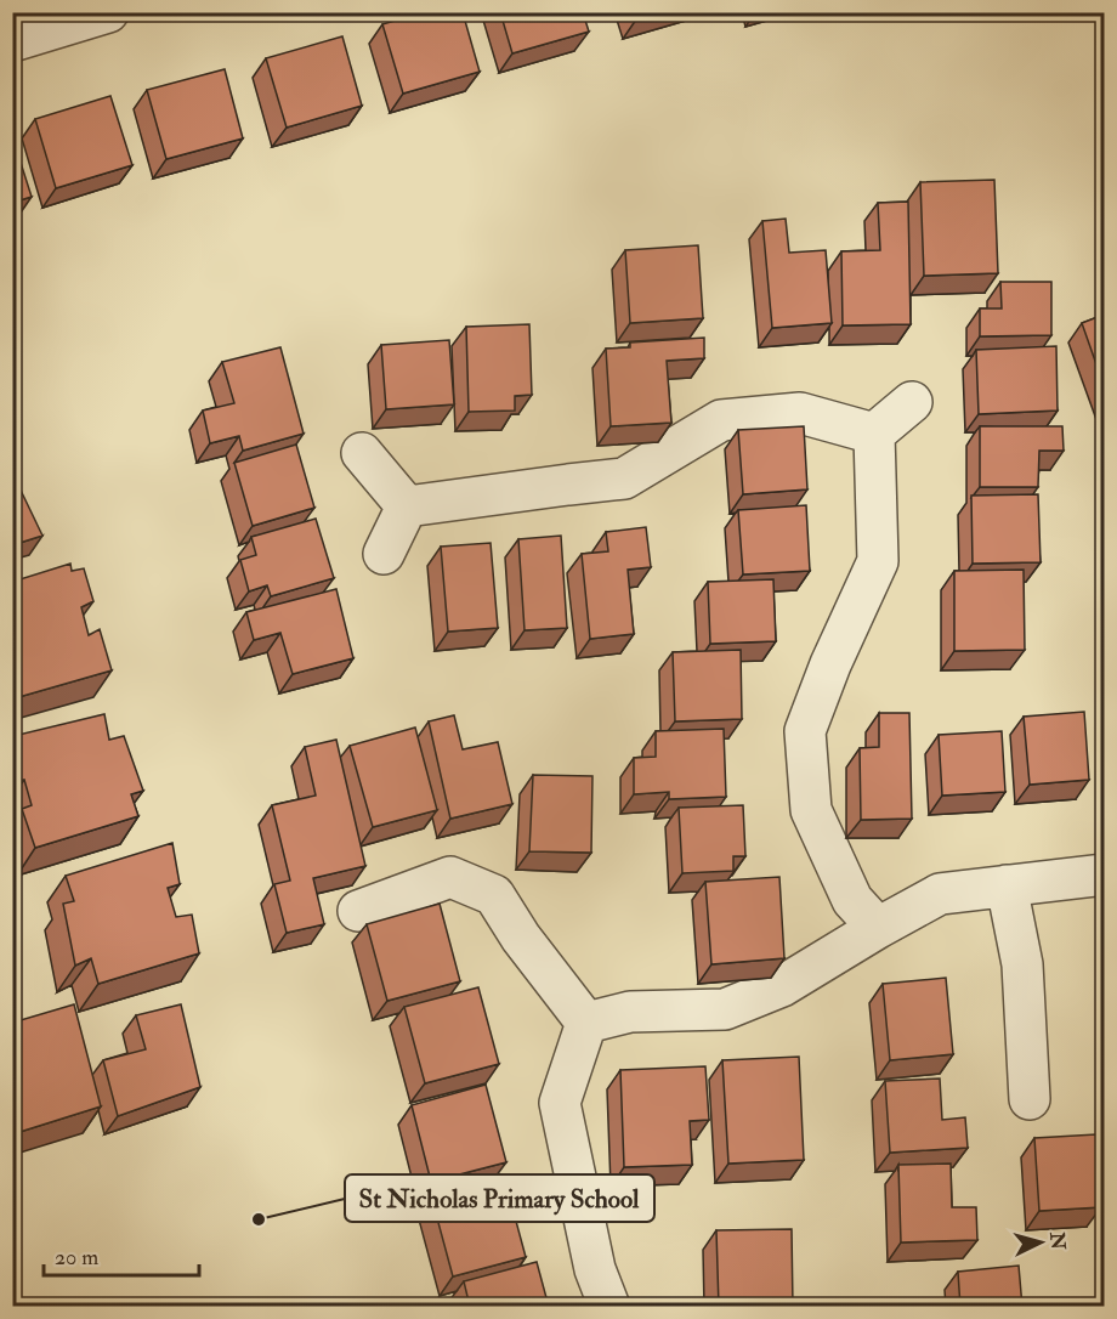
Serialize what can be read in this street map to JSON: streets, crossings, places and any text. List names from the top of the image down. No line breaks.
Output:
{"places":["St Nicholas Primary School"],"scale_bar":"20 m","north":"right"}
